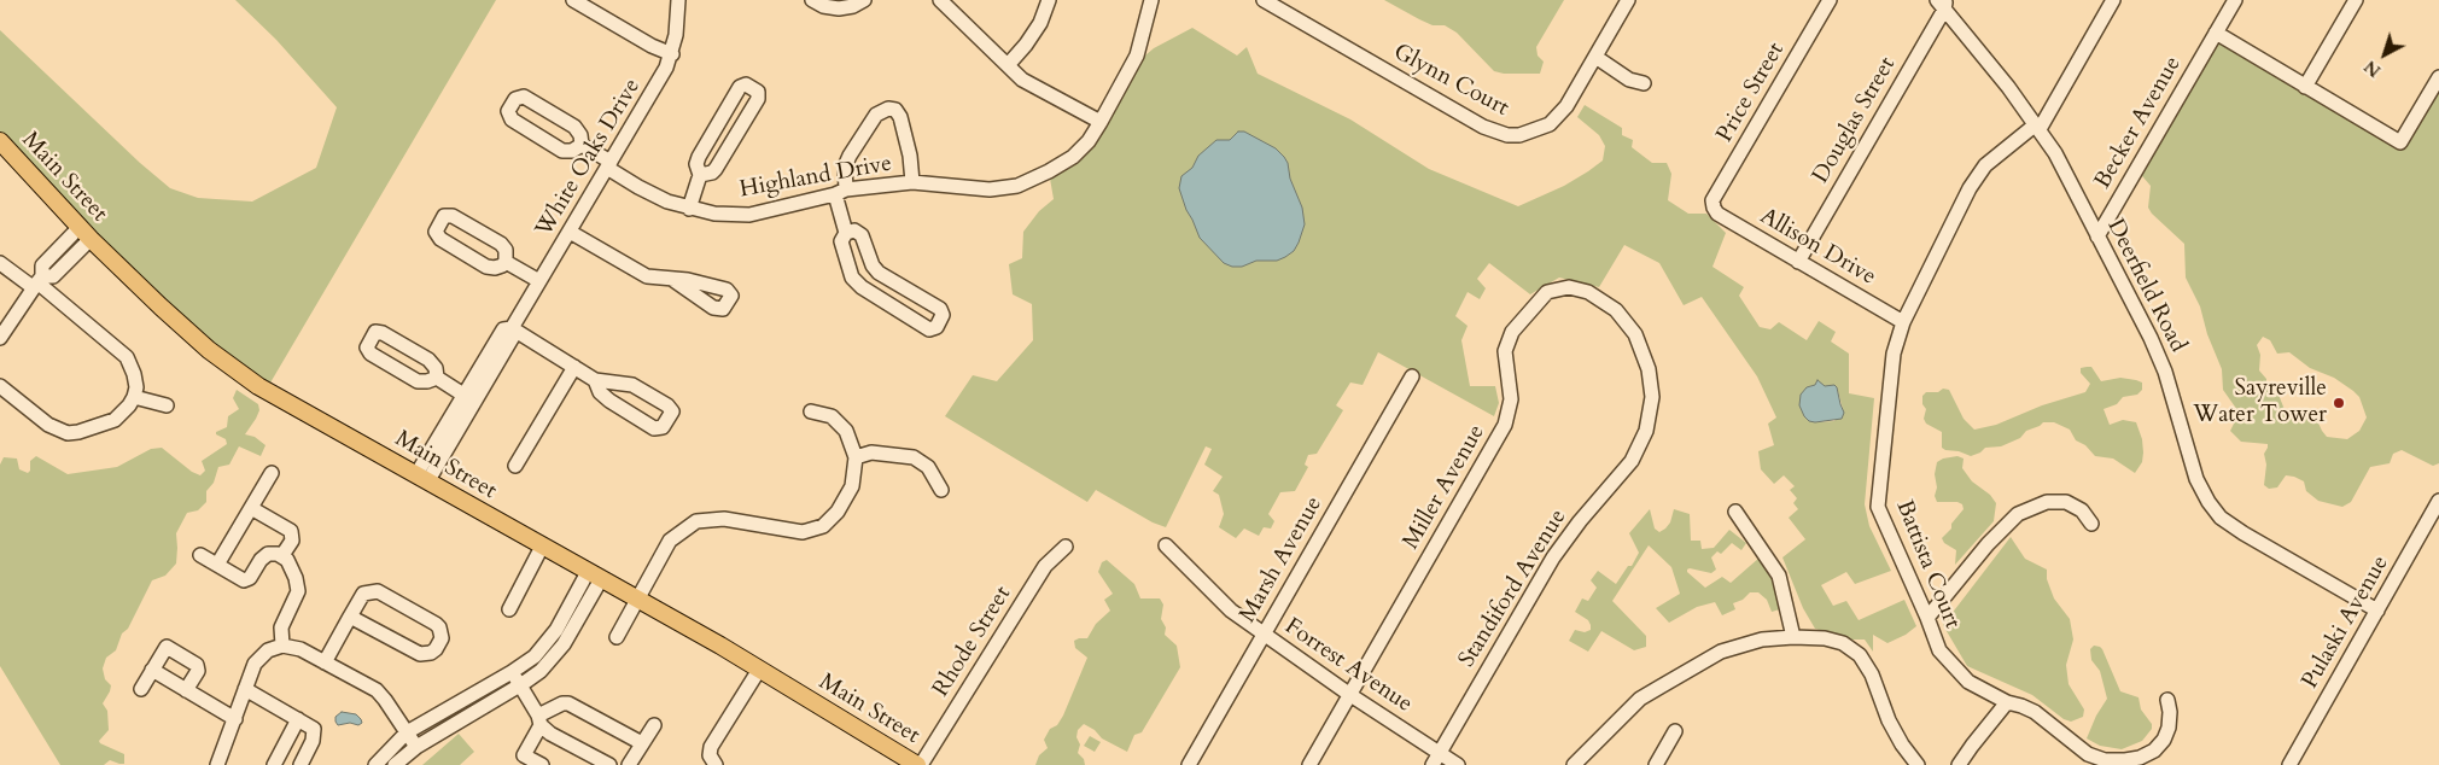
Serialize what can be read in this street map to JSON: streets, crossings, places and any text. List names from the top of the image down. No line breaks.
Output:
{"streets":{"main road":["Main Street"],"street":["Glynn Court","Price Street","Douglas Street","Becker Avenue","White Oaks Drive","Highland Drive","Allison Drive","Deerfield Road","Miller Avenue","Marsh Avenue","Battista Court","Standiford Avenue","Pulaski Avenue","Rhode Street","Forrest Avenue"]},"crossings":[["Price Street","Allison Drive"],["Douglas Street","Allison Drive"],["Douglas Street","Deerfield Road"],["Becker Avenue","Deerfield Road"],["White Oaks Drive","Main Street"],["White Oaks Drive","Highland Drive"],["Main Street","Rhode Street"],["Allison Drive","Battista Court"],["Deerfield Road","Battista Court"],["Deerfield Road","Pulaski Avenue"],["Miller Avenue","Standiford Avenue"],["Miller Avenue","Forrest Avenue"],["Marsh Avenue","Forrest Avenue"],["Standiford Avenue","Forrest Avenue"]],"places":["Sayreville Water Tower"],"north":"bottom left"}
